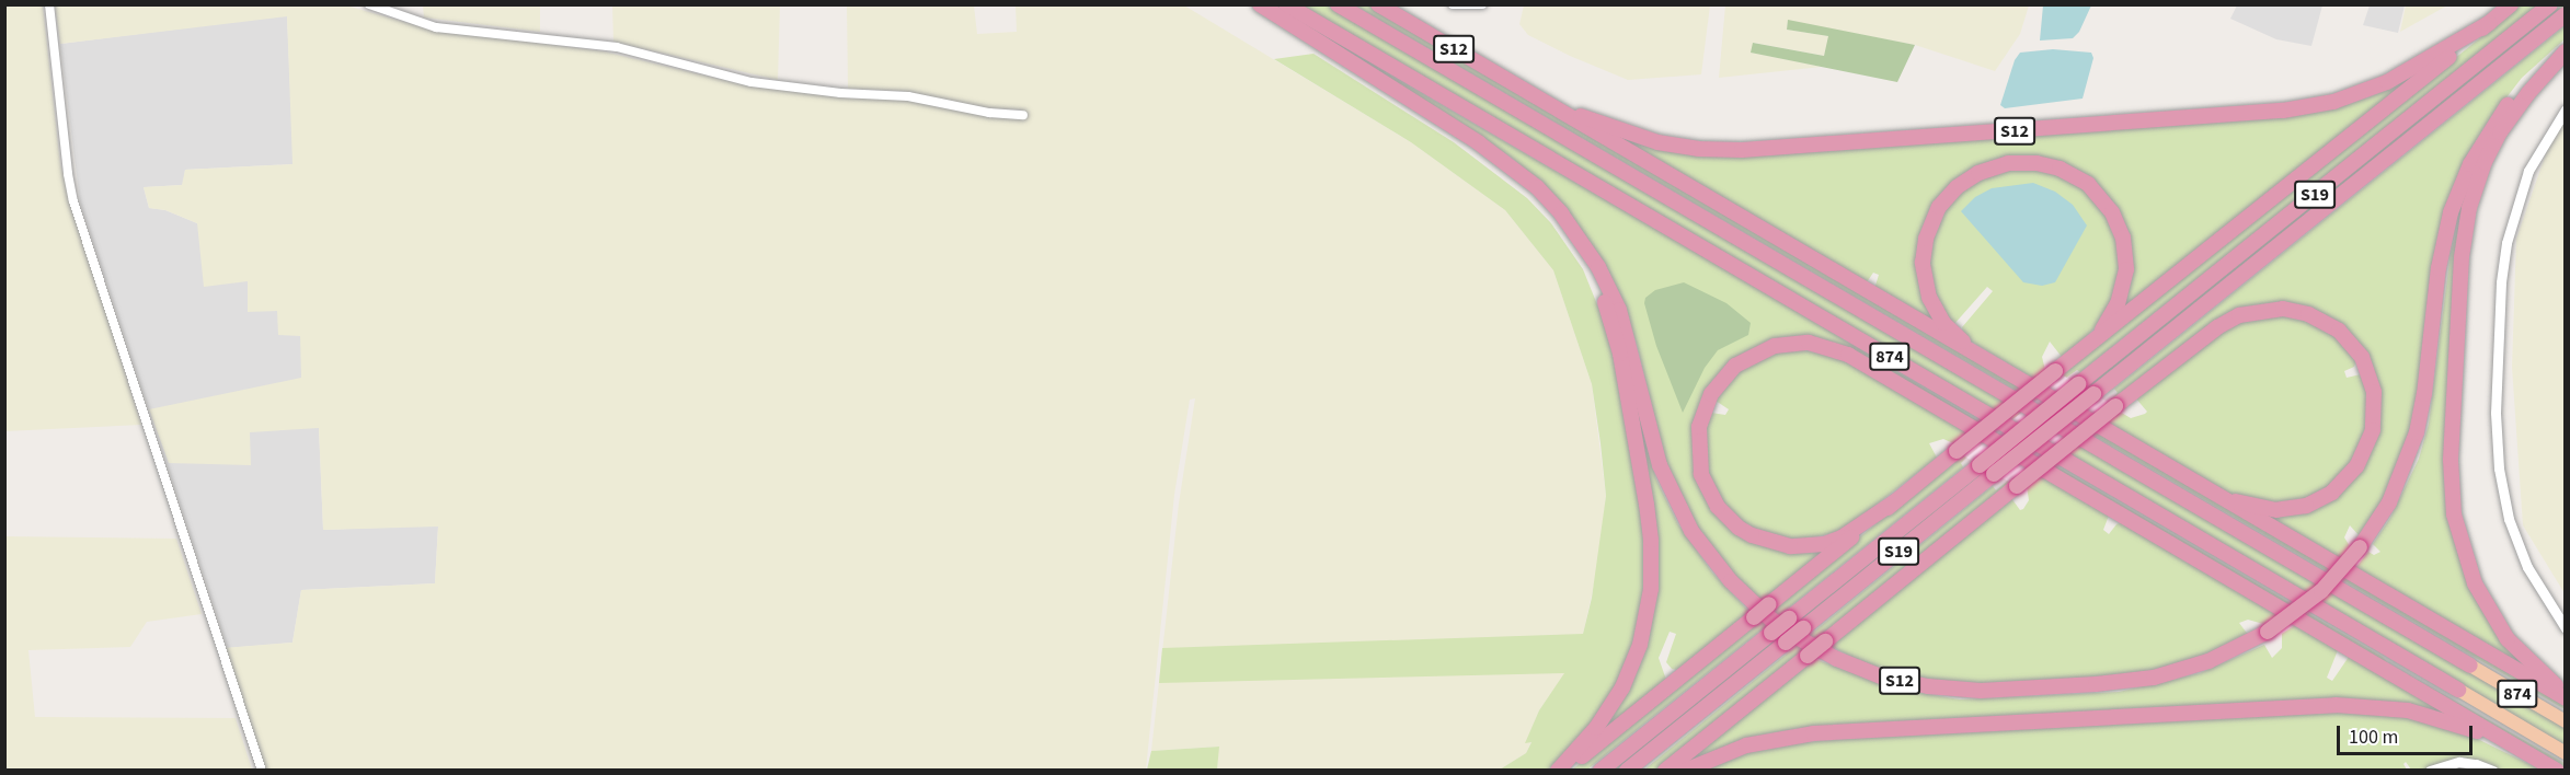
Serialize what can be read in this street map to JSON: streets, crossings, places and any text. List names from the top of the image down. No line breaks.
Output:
{"streets":{"highway":["S12","S19","874"]},"scale_bar":"100 m"}
